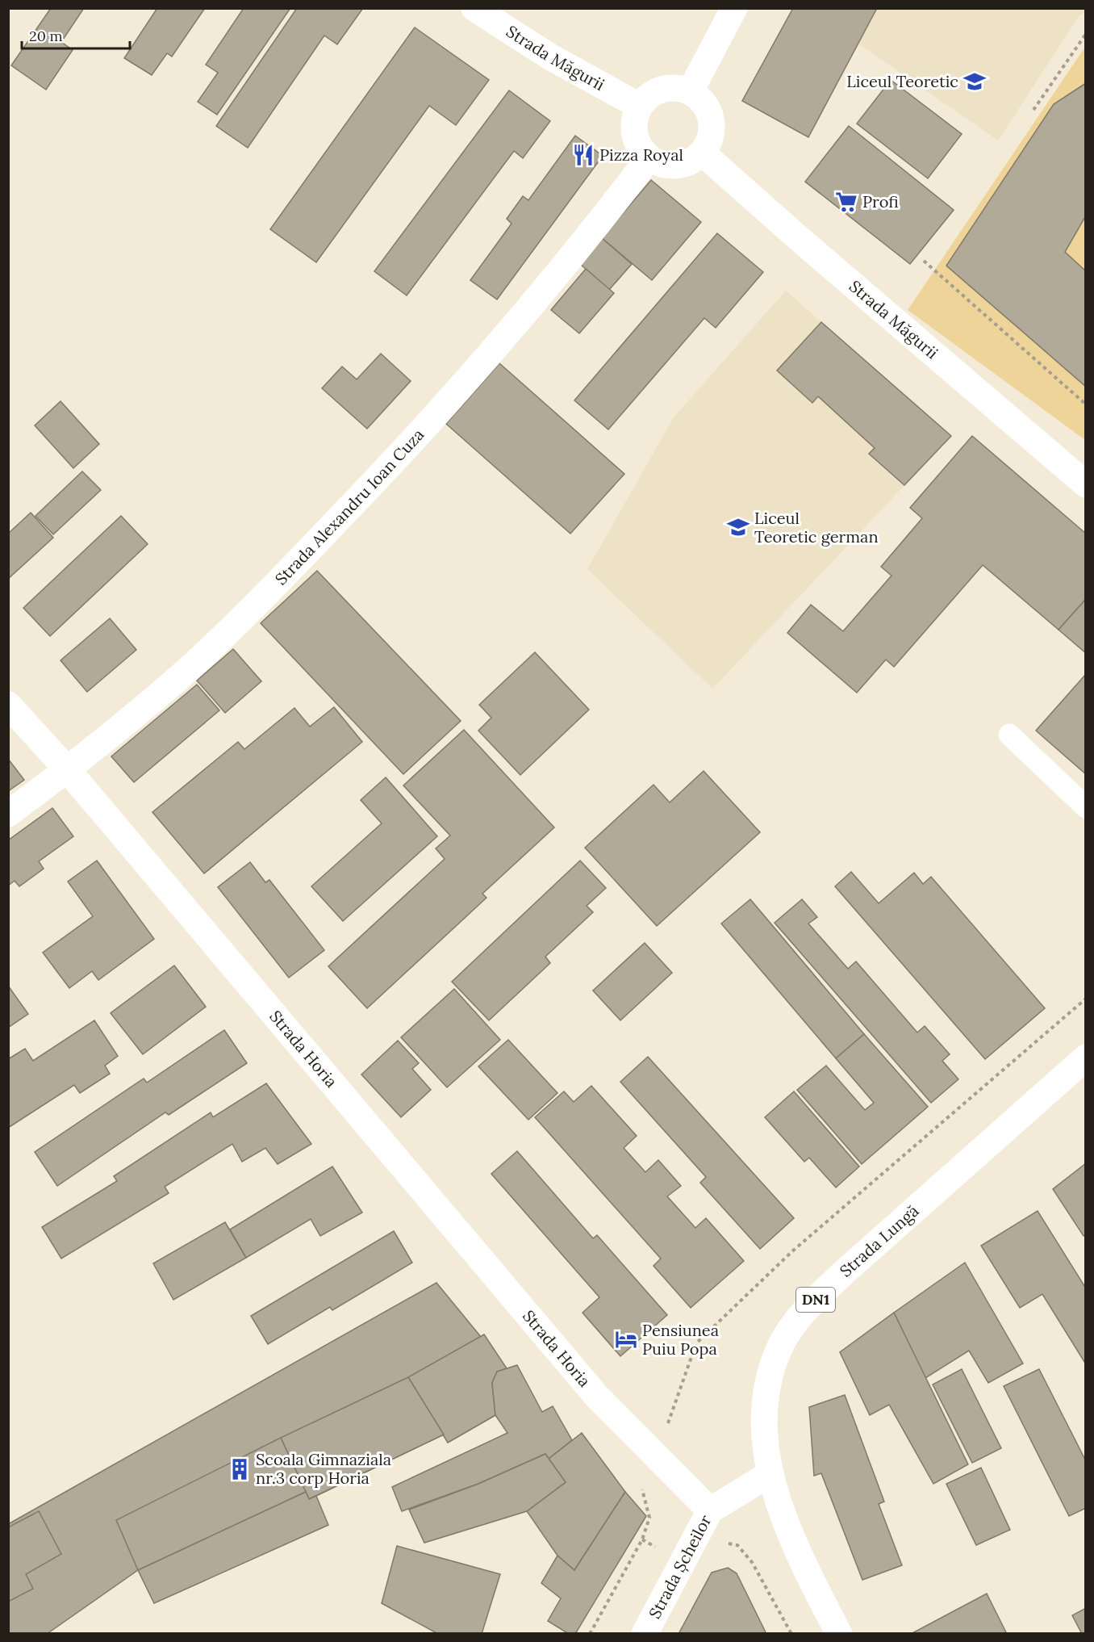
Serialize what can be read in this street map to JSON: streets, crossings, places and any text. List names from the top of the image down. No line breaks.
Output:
{"streets":{"main road":["Strada Măgurii","Strada Alexandru Ioan Cuza","Strada Horia","Strada Lungă","DN1","Strada Șcheilor"]},"crossings":[["Strada Măgurii","Strada Alexandru Ioan Cuza"],["Strada Alexandru Ioan Cuza","Strada Horia"],["Strada Horia","Strada Șcheilor"],["Strada Lungă","Strada Șcheilor"]],"places":{"school or university":["Liceul Teoretic","Liceul Teoretic german"],"restaurant":["Pizza Royal"],"supermarket":["Profi"],"hotel":["Pensiunea Puiu Popa"],"building":["Scoala Gimnaziala nr.3 corp Horia"]},"scale_bar":"20 m"}
